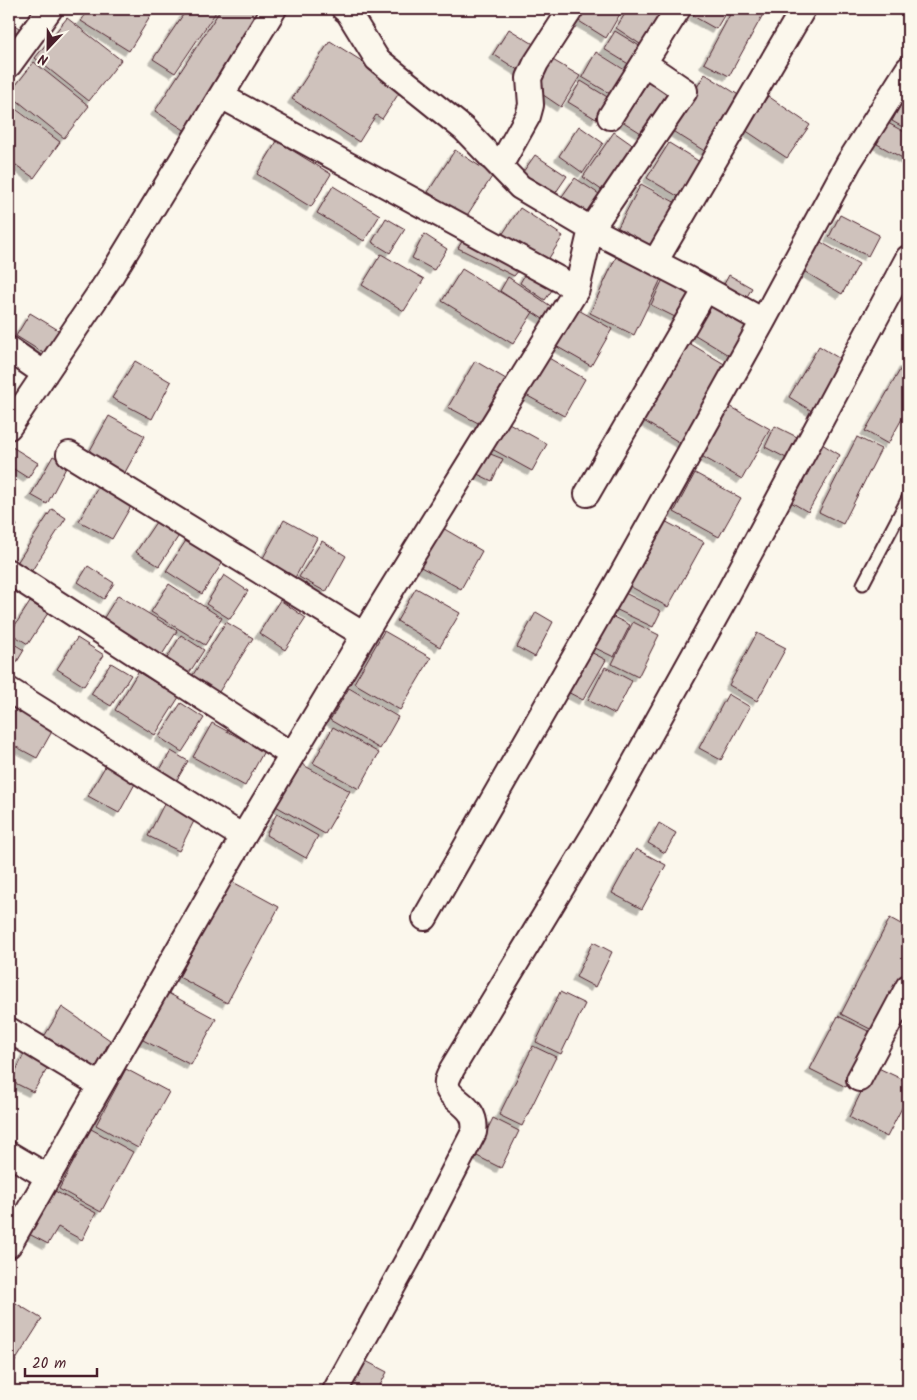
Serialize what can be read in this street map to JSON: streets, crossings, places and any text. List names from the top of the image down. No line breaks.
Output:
{"scale_bar":"20 m","north":"bottom"}
